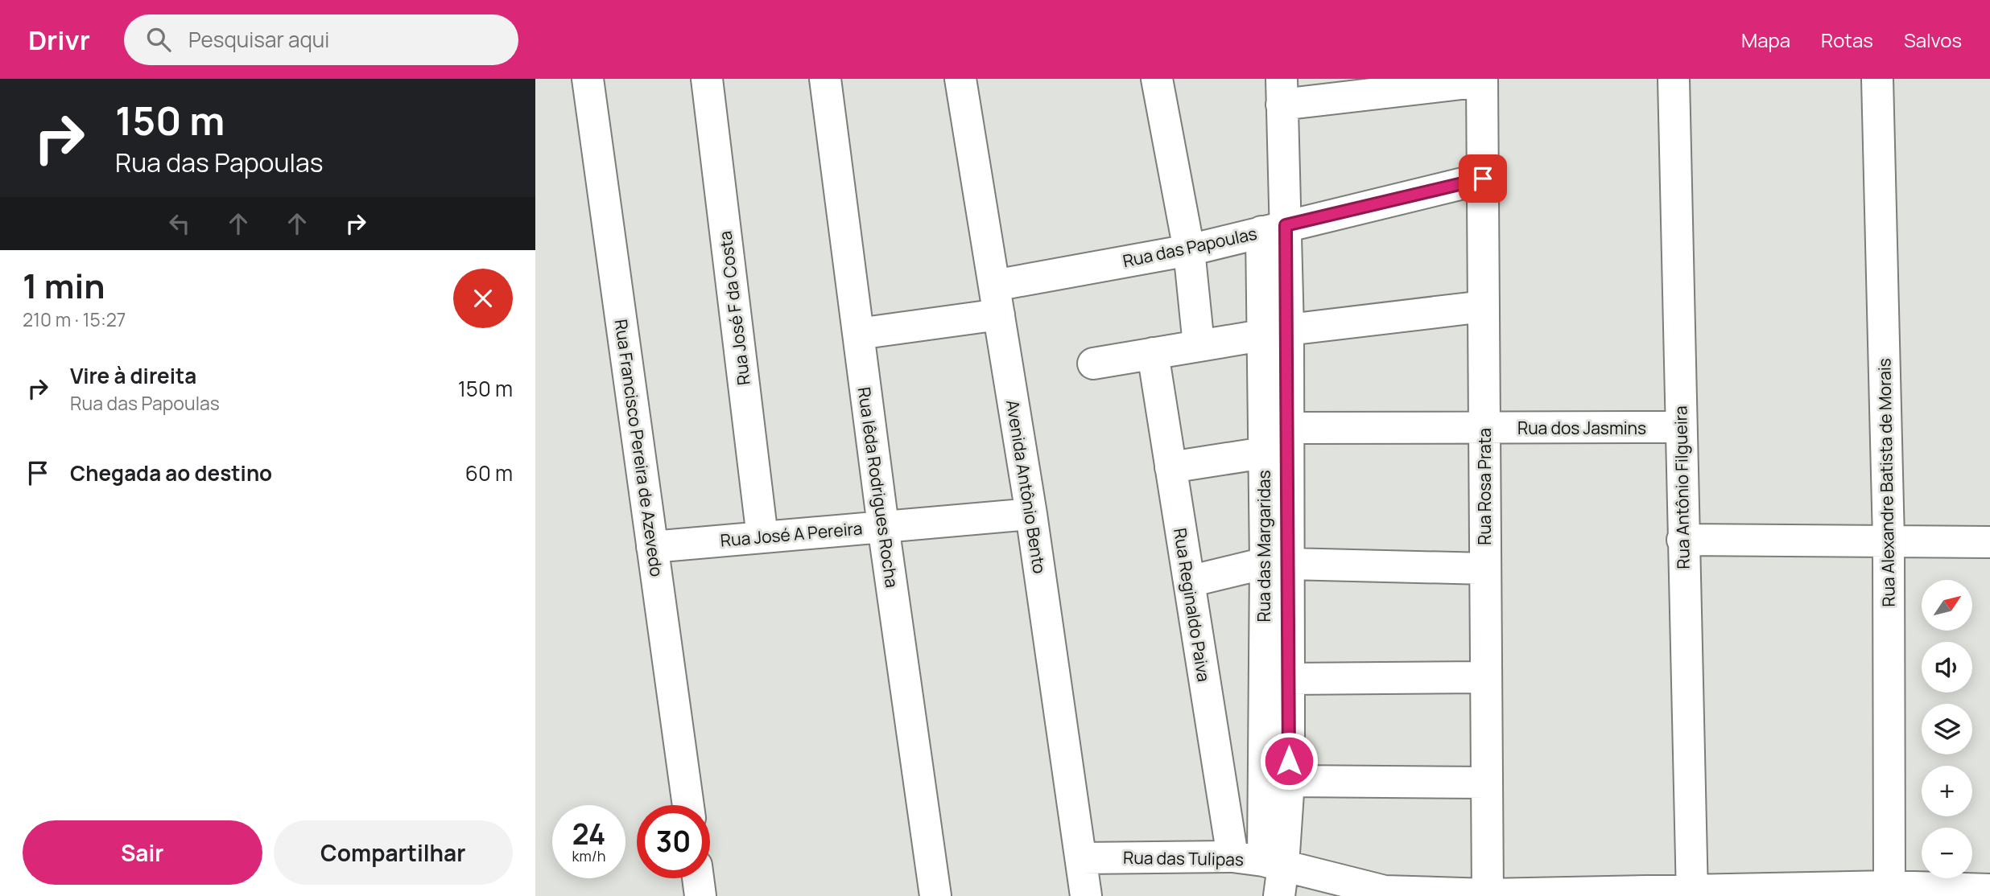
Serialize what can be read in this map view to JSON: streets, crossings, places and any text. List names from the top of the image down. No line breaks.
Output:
{"streets":{"street":["Rua das Papoulas","Rua José F da Costa","Rua dos Jasmins","Rua Francisco Pereira de Azevedo","Rua Alexandre Batista de Morais","Avenida Antônio Bento","Rua Rosa Prata","Rua Iêda Rodrigues Rocha","Rua Antônio Filgueira","Rua José A Pereira","Rua das Margaridas","Rua Reginaldo Paiva","Rua das Tulipas"]},"crossings":[["Rua das Papoulas","Avenida Antônio Bento"],["Rua das Papoulas","Rua Rosa Prata"],["Rua das Papoulas","Rua Iêda Rodrigues Rocha"],["Rua das Papoulas","Rua das Margaridas"],["Rua José F da Costa","Rua José A Pereira"],["Rua dos Jasmins","Rua Rosa Prata"],["Rua dos Jasmins","Rua Antônio Filgueira"],["Rua dos Jasmins","Rua das Margaridas"],["Rua Francisco Pereira de Azevedo","Rua José A Pereira"],["Rua Alexandre Batista de Morais","Rua das Tulipas"],["Avenida Antônio Bento","Rua José A Pereira"],["Avenida Antônio Bento","Rua das Tulipas"],["Rua Rosa Prata","Rua das Tulipas"],["Rua Iêda Rodrigues Rocha","Rua José A Pereira"],["Rua Antônio Filgueira","Rua das Tulipas"],["Rua das Margaridas","Rua das Tulipas"],["Rua Reginaldo Paiva","Rua das Tulipas"]],"north":"top right","page":{"header":"Drivr","search":"Pesquisar aqui","nav":["Mapa","Rotas","Salvos"],"turn":["150 m","Rua das Papoulas"],"heading":["1 min","210 m · 15:27"],"list":[{"name":"Vire à direita","note":"Rua das Papoulas","value":"150 m"},{"name":"Chegada ao destino","value":"60 m"}],"map_buttons":["+","−"],"speed":"24 km/h","limit":"30","buttons":["Sair","Compartilhar"]}}
